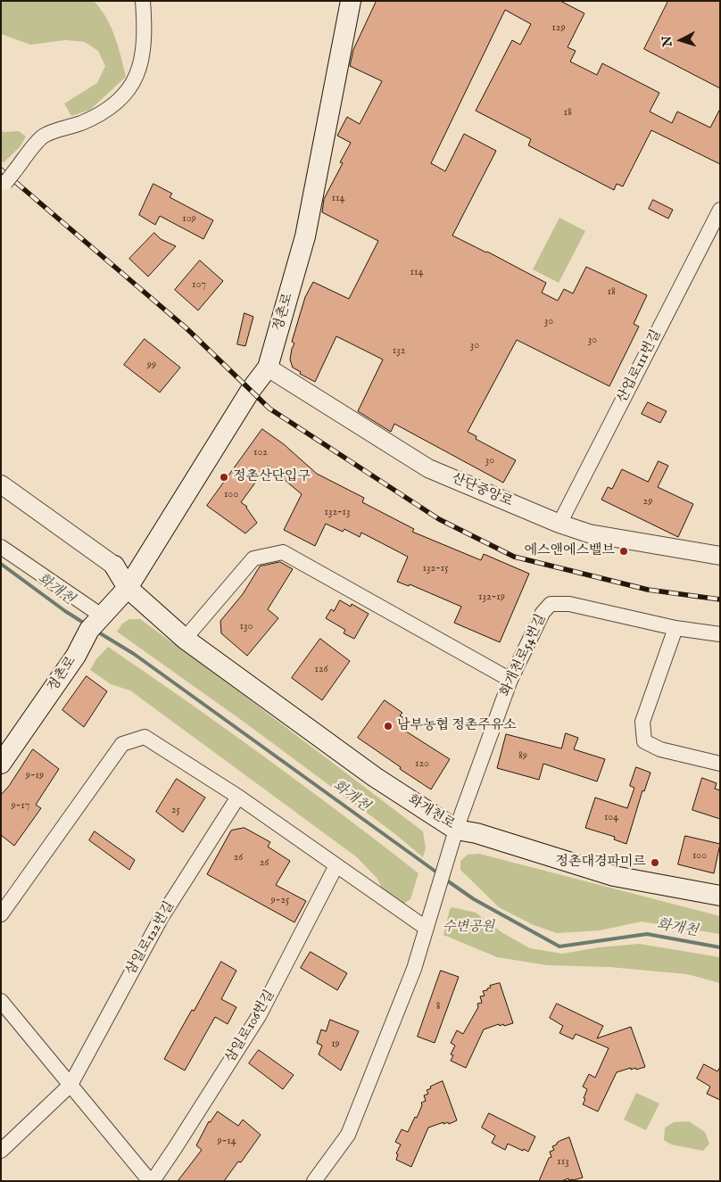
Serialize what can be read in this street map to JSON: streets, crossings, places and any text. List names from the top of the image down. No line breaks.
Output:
{"streets":{"main road":["정촌로","화개천로"],"street":["산업로111번길","산단중앙로","화개천로54번길","삼일로122번길","삼일로106번길"]},"crossings":[["정촌로","산단중앙로"],["정촌로","화개천로"],["산업로111번길","산단중앙로"],["화개천로54번길","화개천로"]],"water":["화개천"],"parks":["수변공원"],"places":["정촌산단입구","에스앤에스밸브","남부농협 정촌주유소","정촌대경파미르"],"house_numbers":["129","18","114","109","114","107","18","30","30","30","132","99","102","30","100","29","132-13","132-15","132-19","130","126","89","120","9-19","9-17","25","104","100","26","26","9-25","8","19","9-14","113"],"north":"left"}
